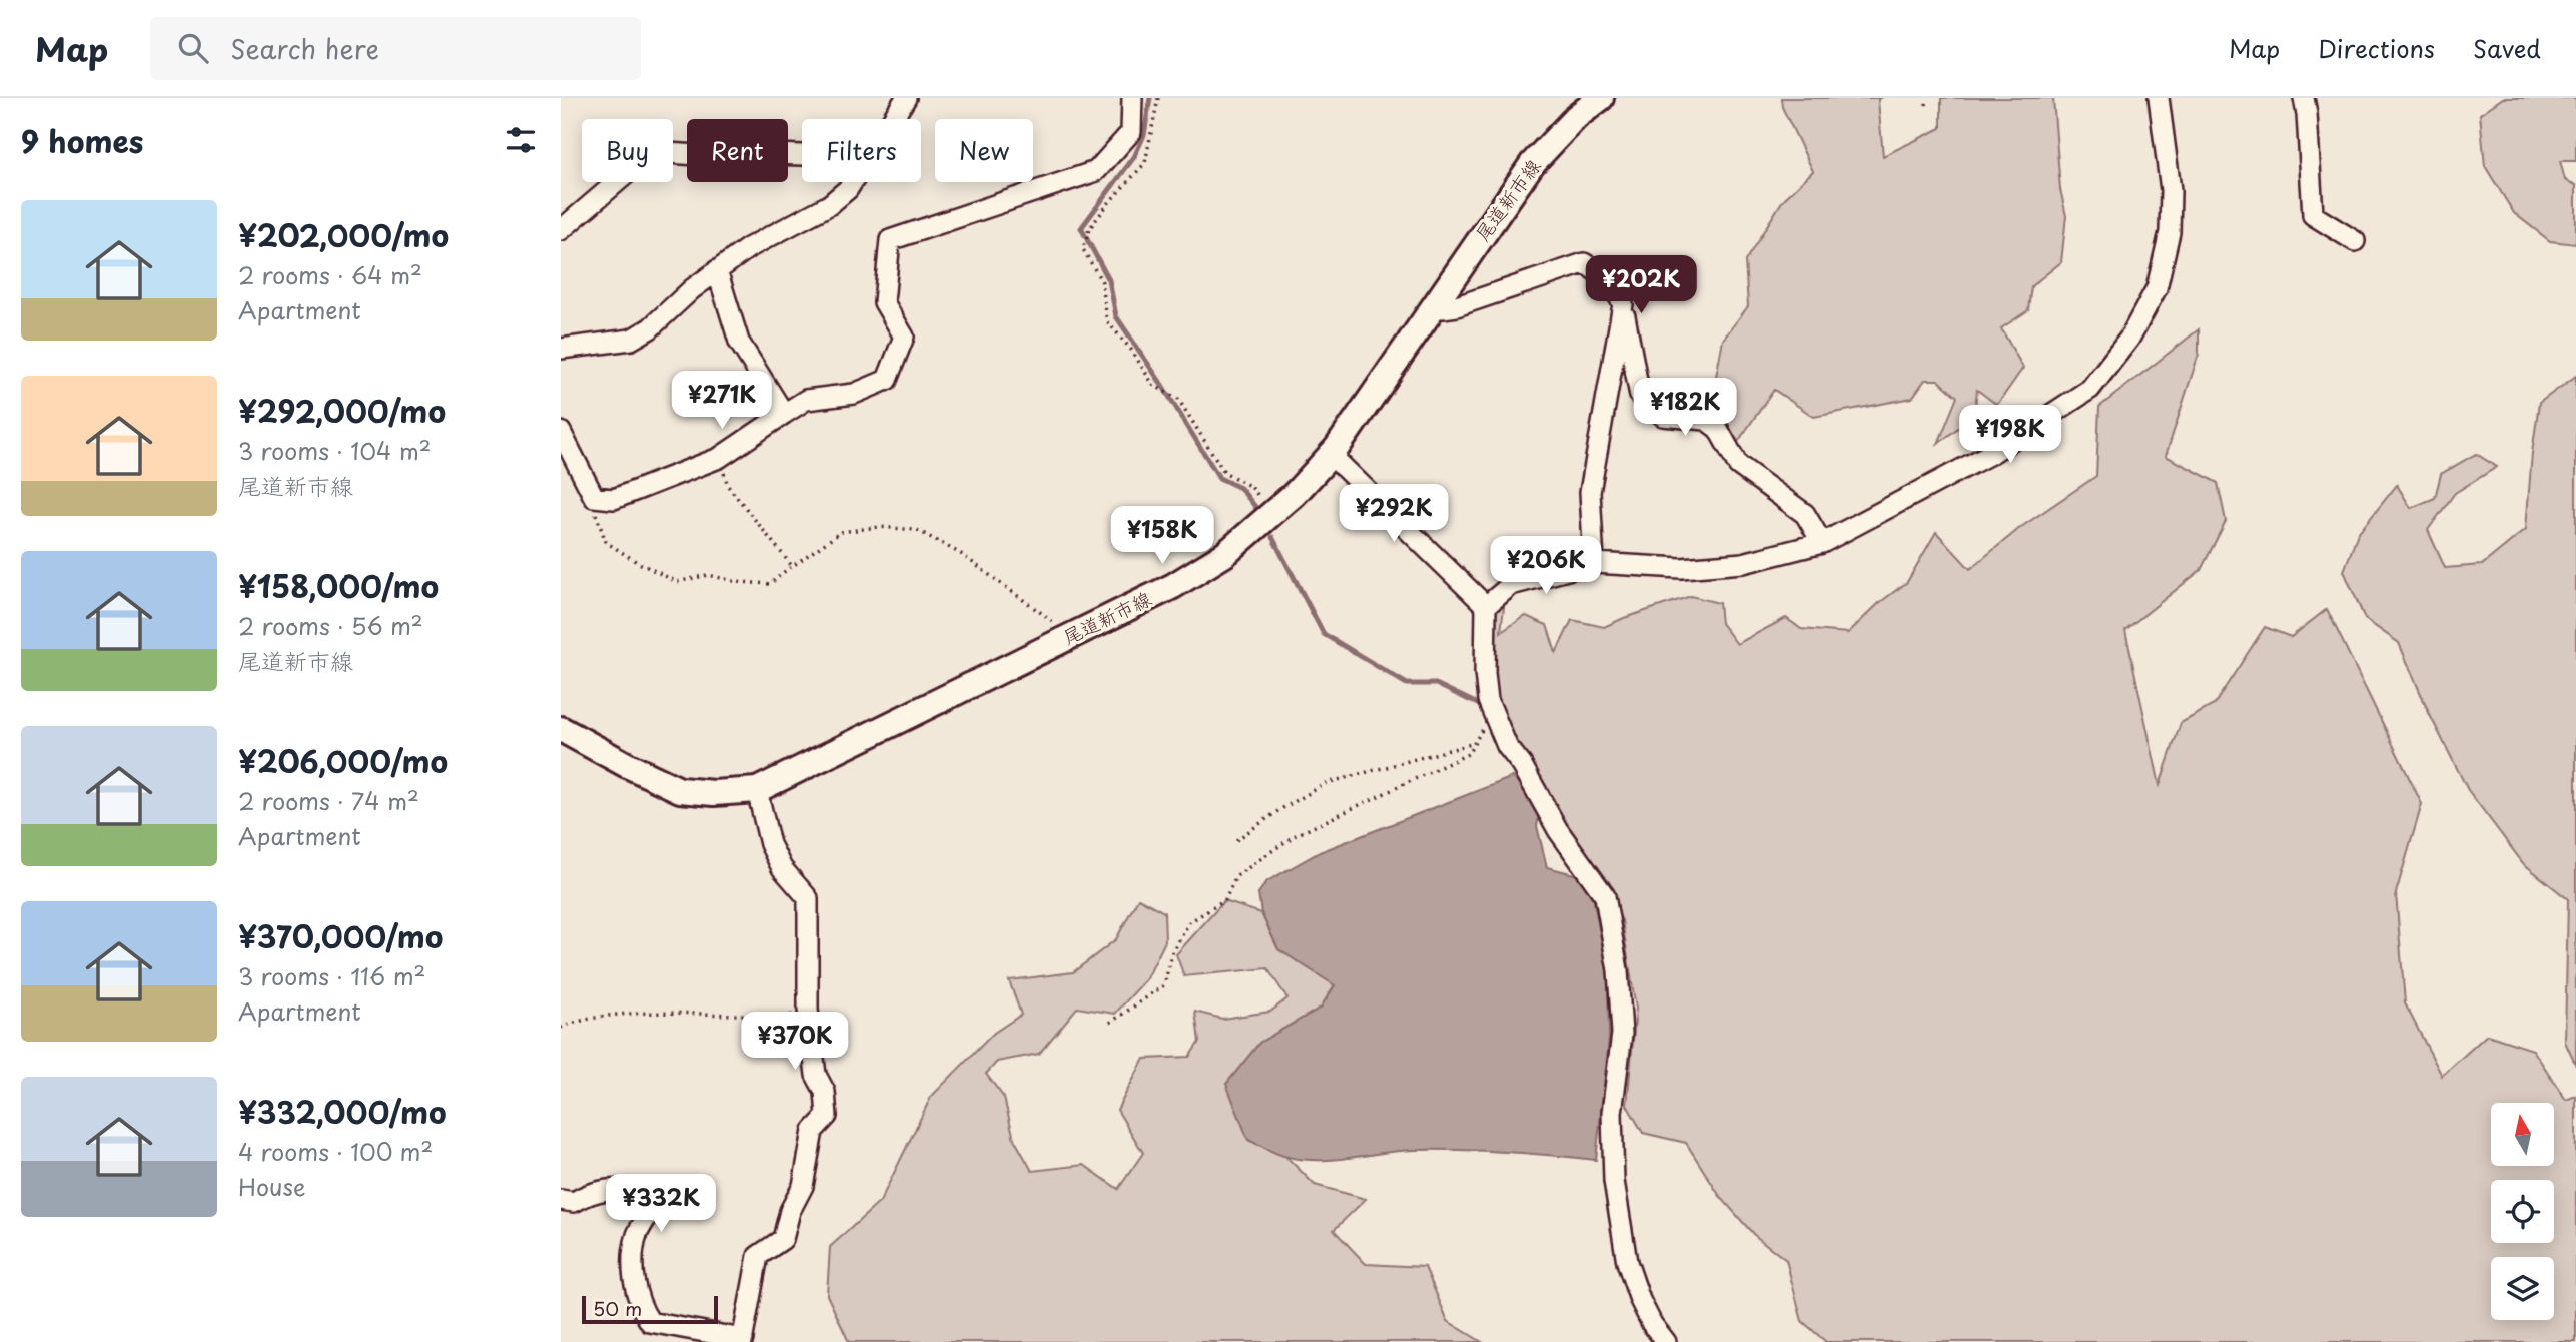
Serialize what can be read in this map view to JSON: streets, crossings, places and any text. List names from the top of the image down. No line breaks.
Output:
{"streets":{"main road":["尾道新市線"]},"scale_bar":"50 m","north":"top","page":{"header":"Map","search":"Search here","nav":["Map","Directions","Saved"],"heading":"9 homes","chip":["Buy","Rent","Filters","New"],"list":[{"name":"¥202,000/mo","note":"2 rooms · 64 m² · Apartment"},{"name":"¥292,000/mo","note":"3 rooms · 104 m² · 尾道新市線"},{"name":"¥158,000/mo","note":"2 rooms · 56 m² · 尾道新市線"},{"name":"¥206,000/mo","note":"2 rooms · 74 m² · Apartment"},{"name":"¥370,000/mo","note":"3 rooms · 116 m² · Apartment"},{"name":"¥332,000/mo","note":"4 rooms · 100 m² · House"}],"price":["¥202K","¥271K","¥182K","¥198K","¥292K","¥158K","¥206K","¥370K","¥332K"],"scale":"50 m"}}
